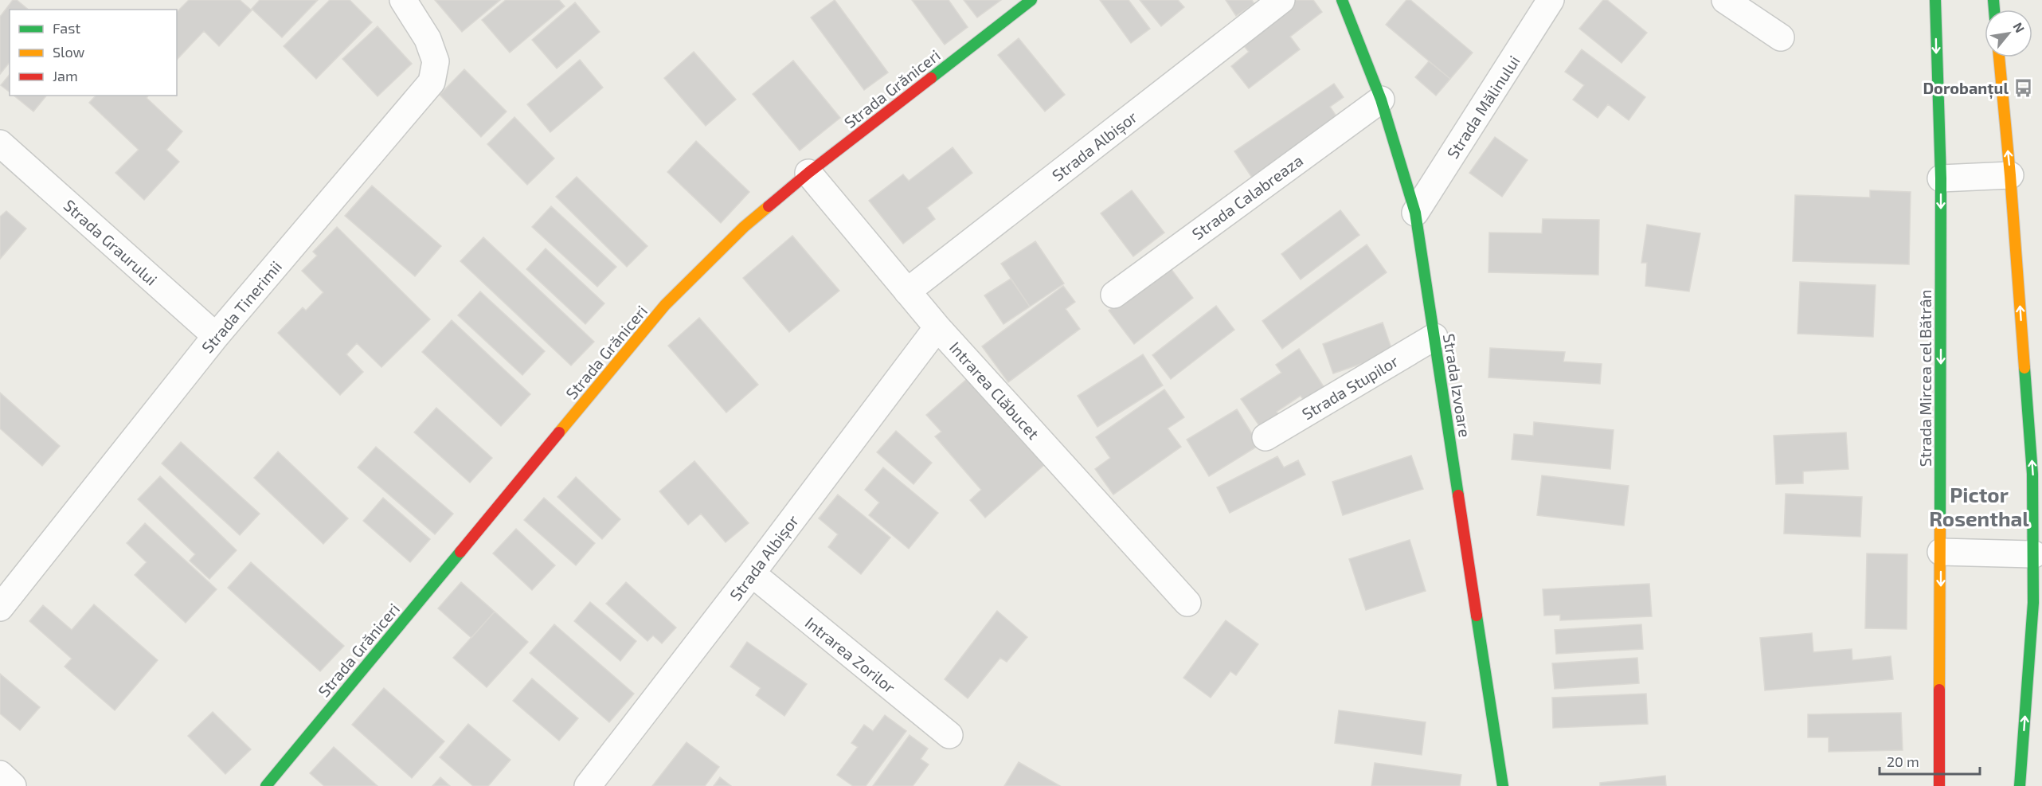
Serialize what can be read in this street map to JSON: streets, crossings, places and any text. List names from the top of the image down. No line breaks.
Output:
{"streets":{"street":["Strada Grăniceri","Strada Mălinului","Strada Albișor","Strada Calabreaza","Strada Graurului","Strada Tinerimii","Strada Mircea cel Bătrân","Strada Izvoare","Strada Stupilor","Intrarea Clăbucet","Intrarea Zorilor"]},"crossings":[["Strada Grăniceri","Intrarea Clăbucet"],["Strada Mălinului","Strada Izvoare"],["Strada Albișor","Intrarea Clăbucet"],["Strada Albișor","Intrarea Zorilor"],["Strada Calabreaza","Strada Izvoare"],["Strada Graurului","Strada Tinerimii"],["Strada Izvoare","Strada Stupilor"]],"districts":["Pictor Rosenthal"],"places":{"bus stop":["Dorobanțul"]},"legend":["Fast","Slow","Jam"],"scale_bar":"20 m","north":"top right"}
